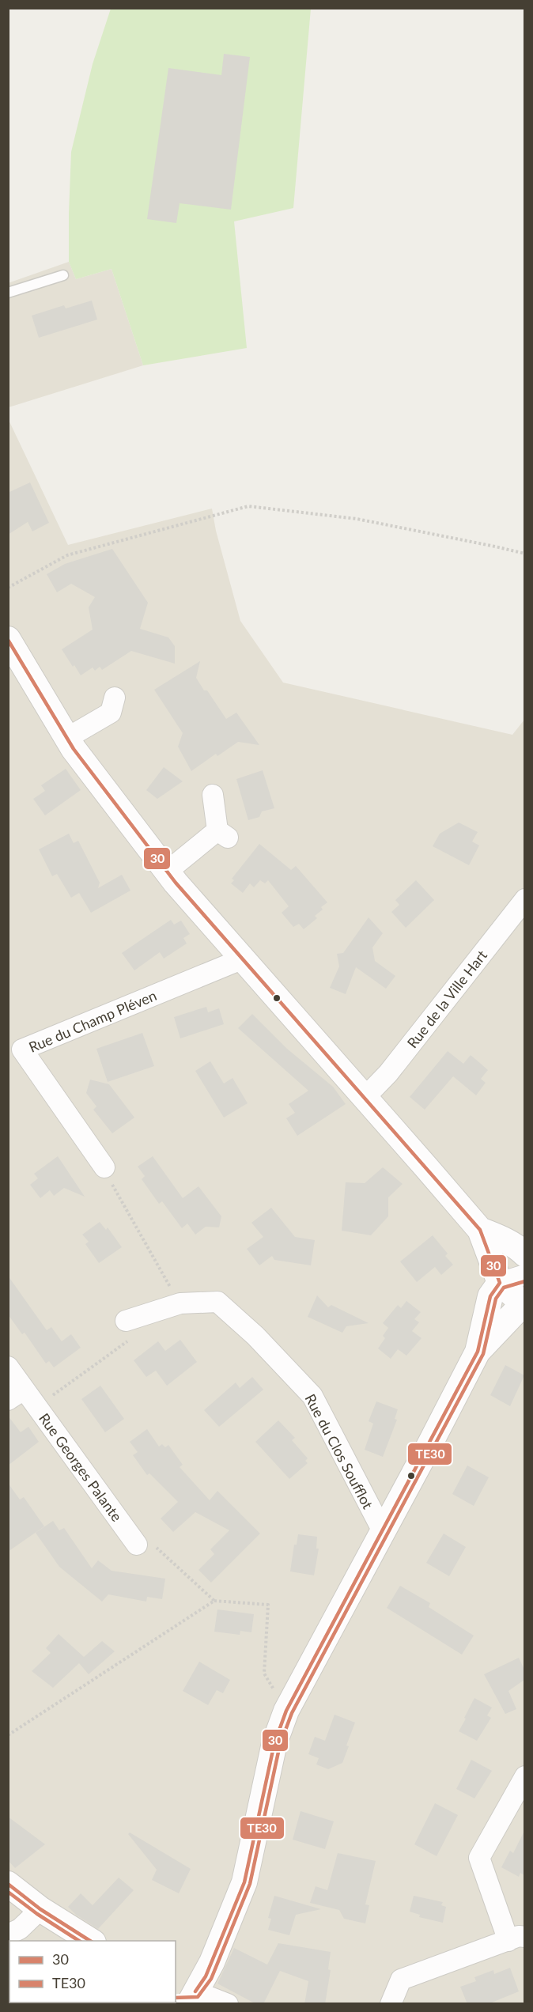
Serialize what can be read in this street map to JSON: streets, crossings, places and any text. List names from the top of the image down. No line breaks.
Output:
{"streets":{"street":["Rue de la Ville Hart","Rue du Champ Pléven","Rue du Clos Soufflot","Rue Georges Palante"]},"lines":["transit line 30","transit line TE30"],"legend":["30","TE30"]}
